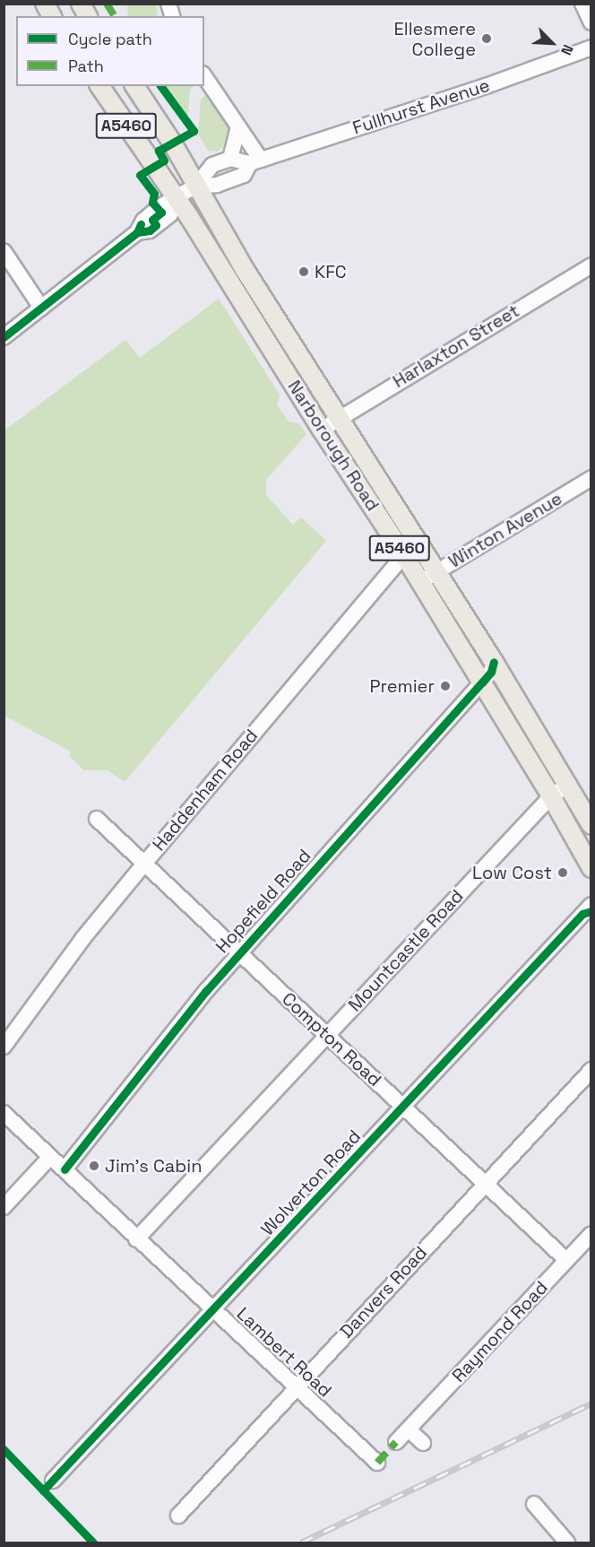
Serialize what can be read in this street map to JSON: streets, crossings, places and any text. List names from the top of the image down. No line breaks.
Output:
{"streets":{"main road":["A5460","Narborough Road"],"street":["Fullhurst Avenue","Harlaxton Street","Winton Avenue","Haddenham Road","Hopefield Road","Mountcastle Road","Compton Road","Wolverton Road","Danvers Road","Raymond Road","Lambert Road"]},"crossings":[["Fullhurst Avenue","Narborough Road"],["Harlaxton Street","Narborough Road"],["Narborough Road","Winton Avenue"],["Narborough Road","Haddenham Road"],["Narborough Road","Hopefield Road"],["Narborough Road","Mountcastle Road"],["Haddenham Road","Compton Road"],["Hopefield Road","Compton Road"],["Hopefield Road","Lambert Road"],["Mountcastle Road","Compton Road"],["Mountcastle Road","Lambert Road"],["Compton Road","Wolverton Road"],["Compton Road","Danvers Road"],["Compton Road","Raymond Road"],["Wolverton Road","Lambert Road"],["Danvers Road","Lambert Road"]],"places":["Ellesmere College","KFC","Premier","Low Cost","Jim's Cabin"],"legend":["Cycle path","Path"],"north":"bottom right"}
